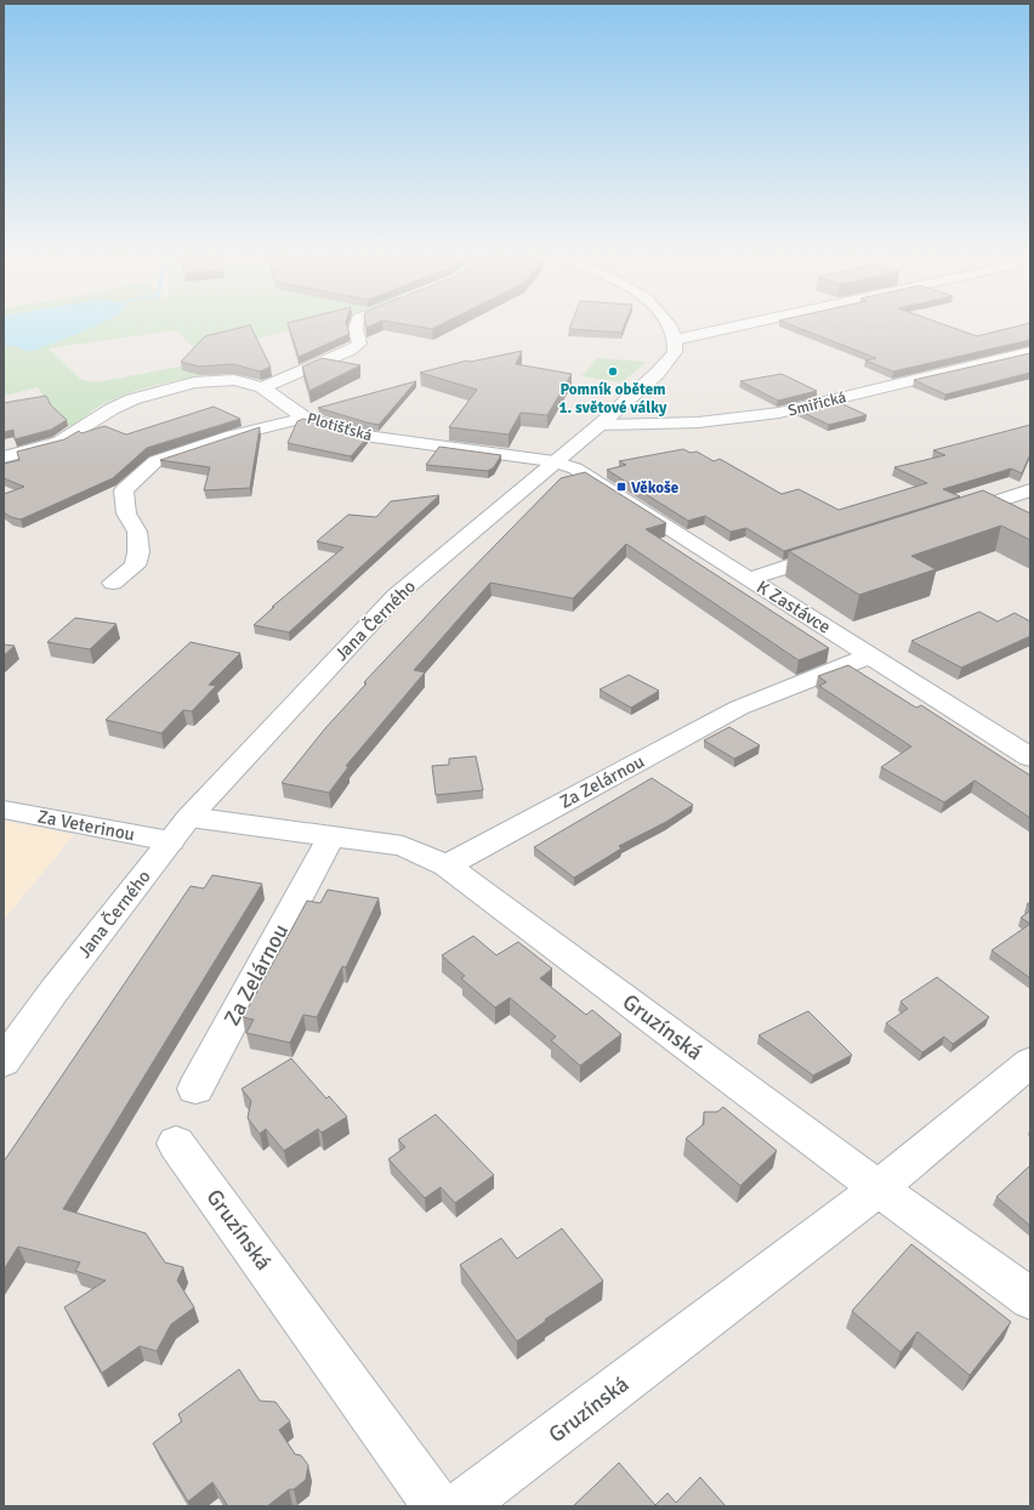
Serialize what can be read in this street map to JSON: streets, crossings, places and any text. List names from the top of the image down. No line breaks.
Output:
{"streets":{"street":["Smiřická","Plotišťská","K Zastávce","Jana Černého","Za Zelárnou","Za Veterinou","Gruzínská"]},"crossings":[["Smiřická","Jana Černého"],["Plotišťská","K Zastávce"],["Plotišťská","Jana Černého"],["K Zastávce","Jana Černého"],["K Zastávce","Za Zelárnou"],["Jana Černého","Za Veterinou"],["Za Zelárnou","Gruzínská"]],"places":{"other":["Pomník obětem 1. světové války"],"transit":["Věkoše"]}}
